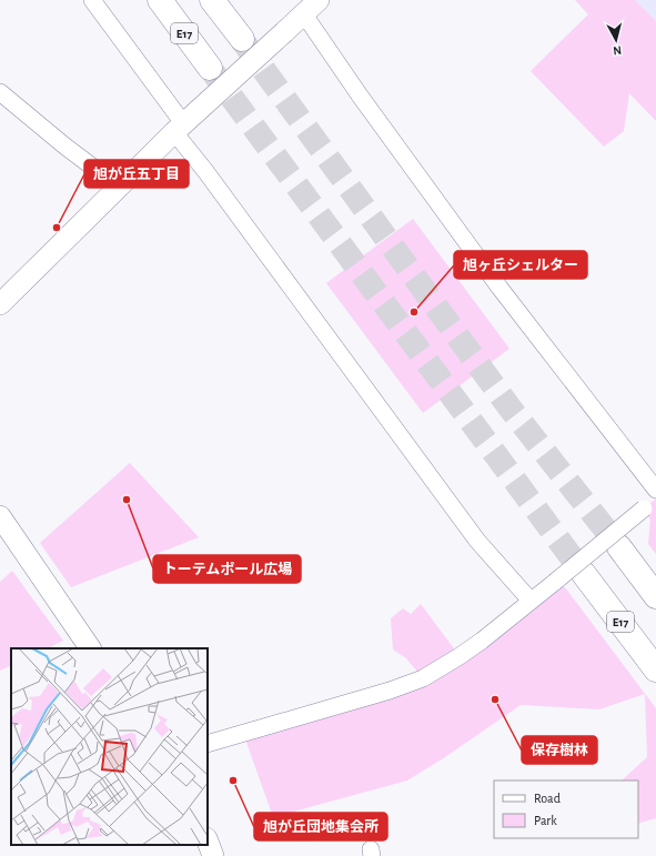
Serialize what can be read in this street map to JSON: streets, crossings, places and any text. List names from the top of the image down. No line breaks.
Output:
{"streets":{"highway":["E17"]},"places":["旭が丘五丁目","旭ヶ丘シェルター","トーテムポール広場","保存樹林","旭が丘団地集会所"],"legend":["Road","Park"],"north":"bottom"}
